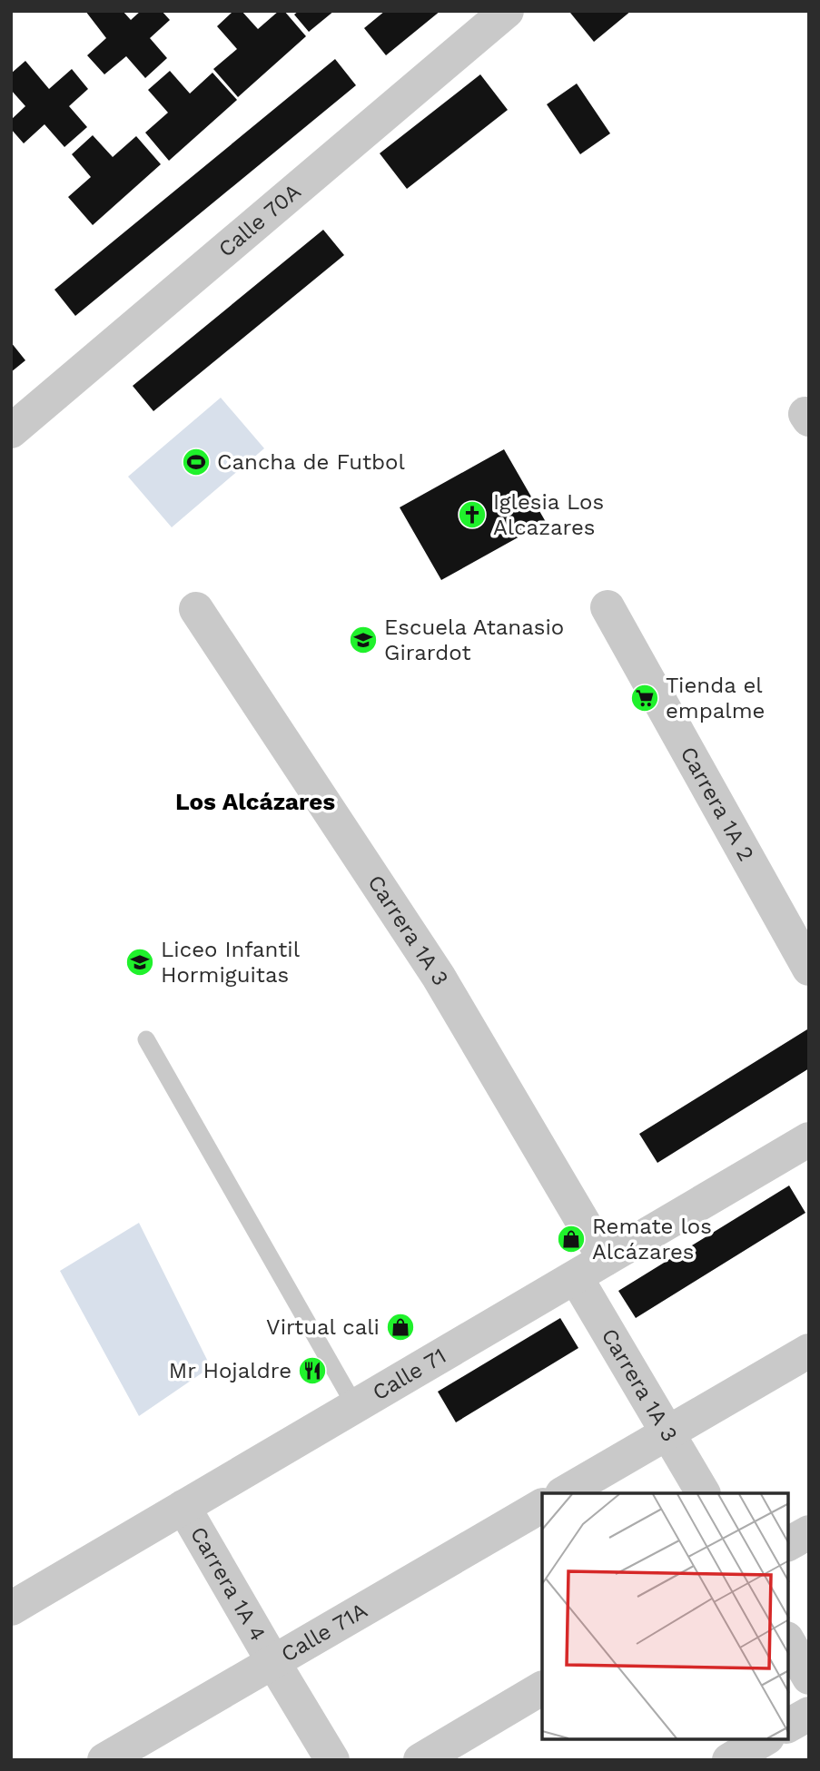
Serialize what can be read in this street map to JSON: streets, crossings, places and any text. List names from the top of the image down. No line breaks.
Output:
{"streets":{"street":["Calle 70A","Carrera 1A 2","Carrera 1A 3","Calle 71","Carrera 1A 4","Calle 71A"]},"crossings":[["Carrera 1A 3","Calle 71"],["Calle 71","Carrera 1A 4"],["Carrera 1A 4","Calle 71A"]],"districts":["Los Alcázares"],"places":{"sports":["Cancha de Futbol"],"church":["Iglesia Los Alcazares"],"school or university":["Escuela Atanasio Girardot","Liceo Infantil Hormiguitas"],"supermarket":["Tienda el empalme"],"shop":["Remate los Alcázares","Virtual cali"],"restaurant":["Mr Hojaldre"]}}
